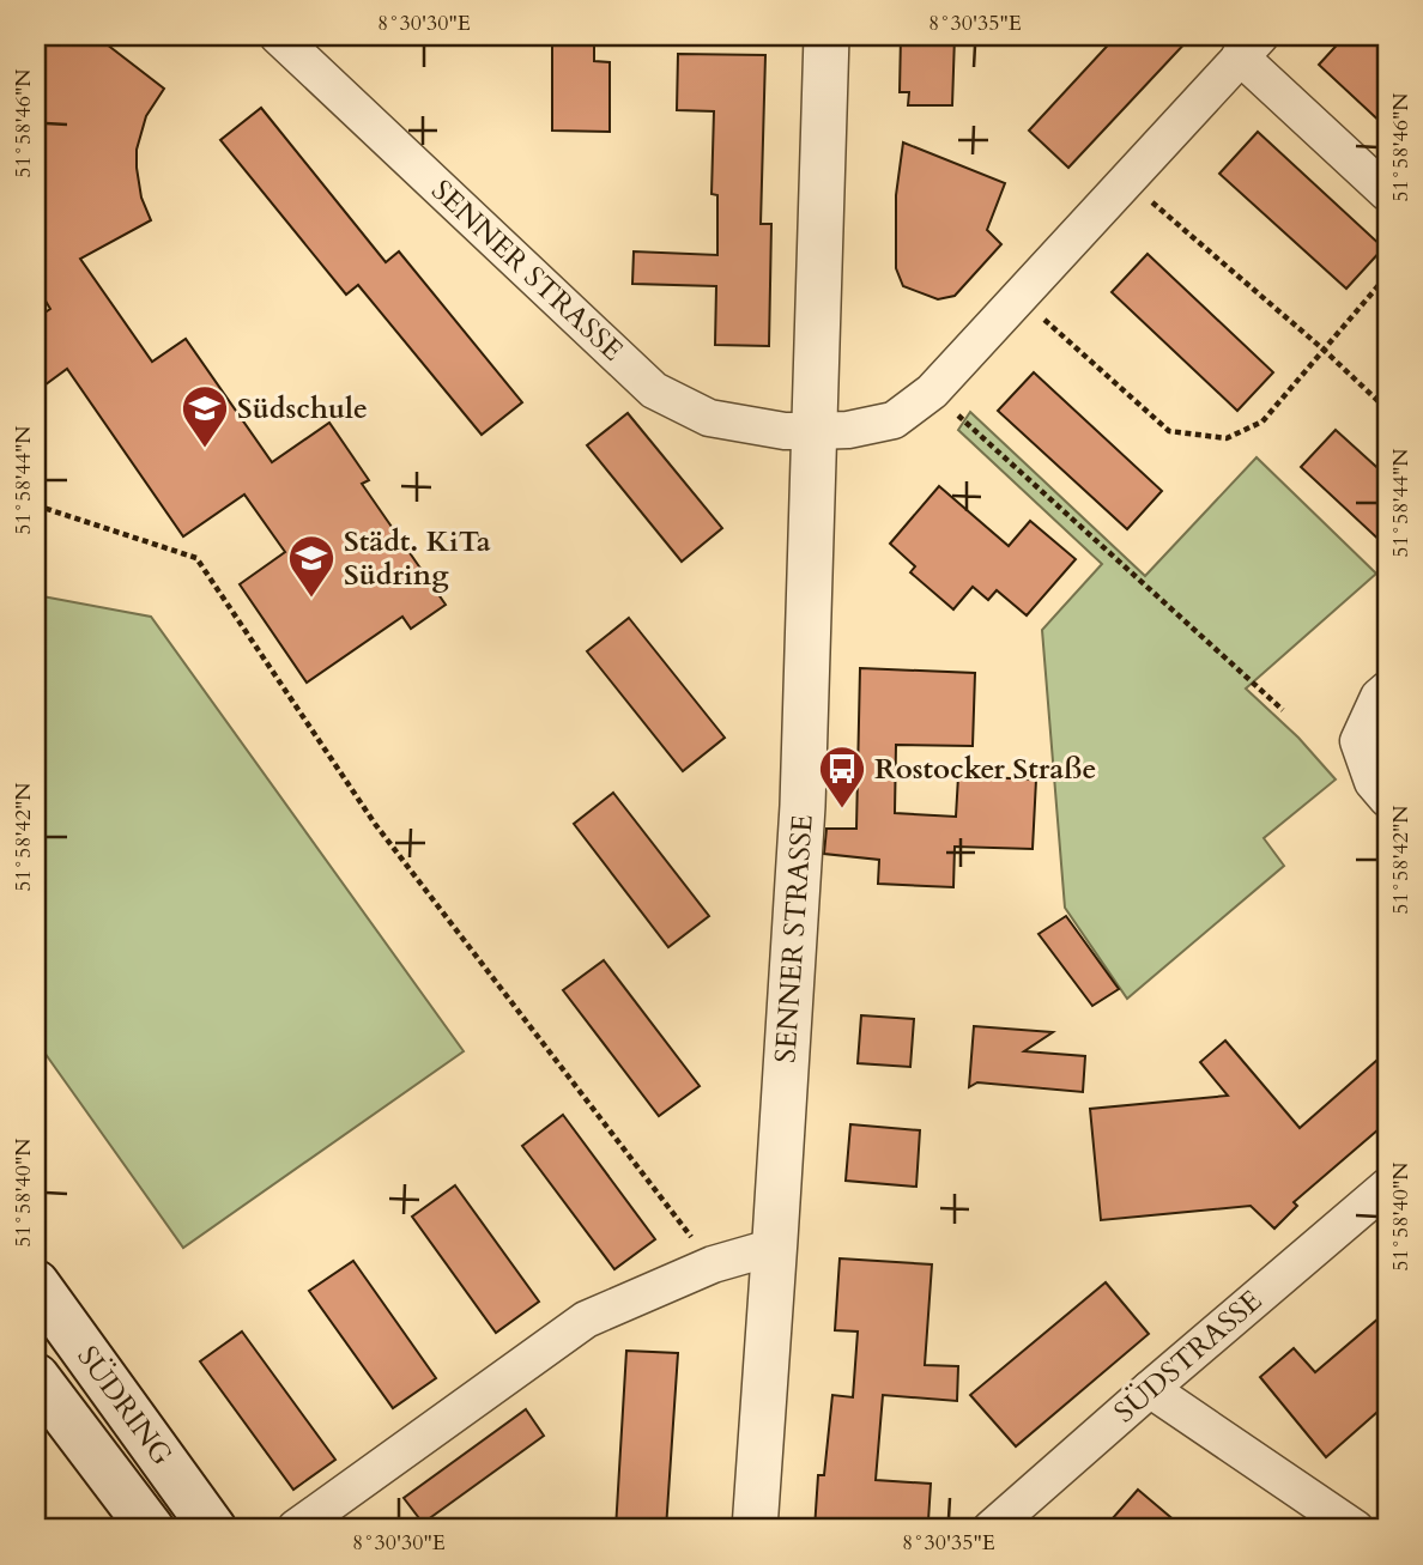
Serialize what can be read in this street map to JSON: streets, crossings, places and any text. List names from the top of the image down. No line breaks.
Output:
{"streets":{"main road":["SÜDRING"],"street":["SENNER STRASSE","SÜDSTRASSE"]},"places":{"school or university":["Südschule","Städt. KiTa Südring"],"bus stop":["Rostocker Straße"]},"coordinates":["8°30'30\"E","8°30'35\"E","51°58'46\"N","51°58'44\"N","51°58'42\"N","51°58'40\"N"]}
